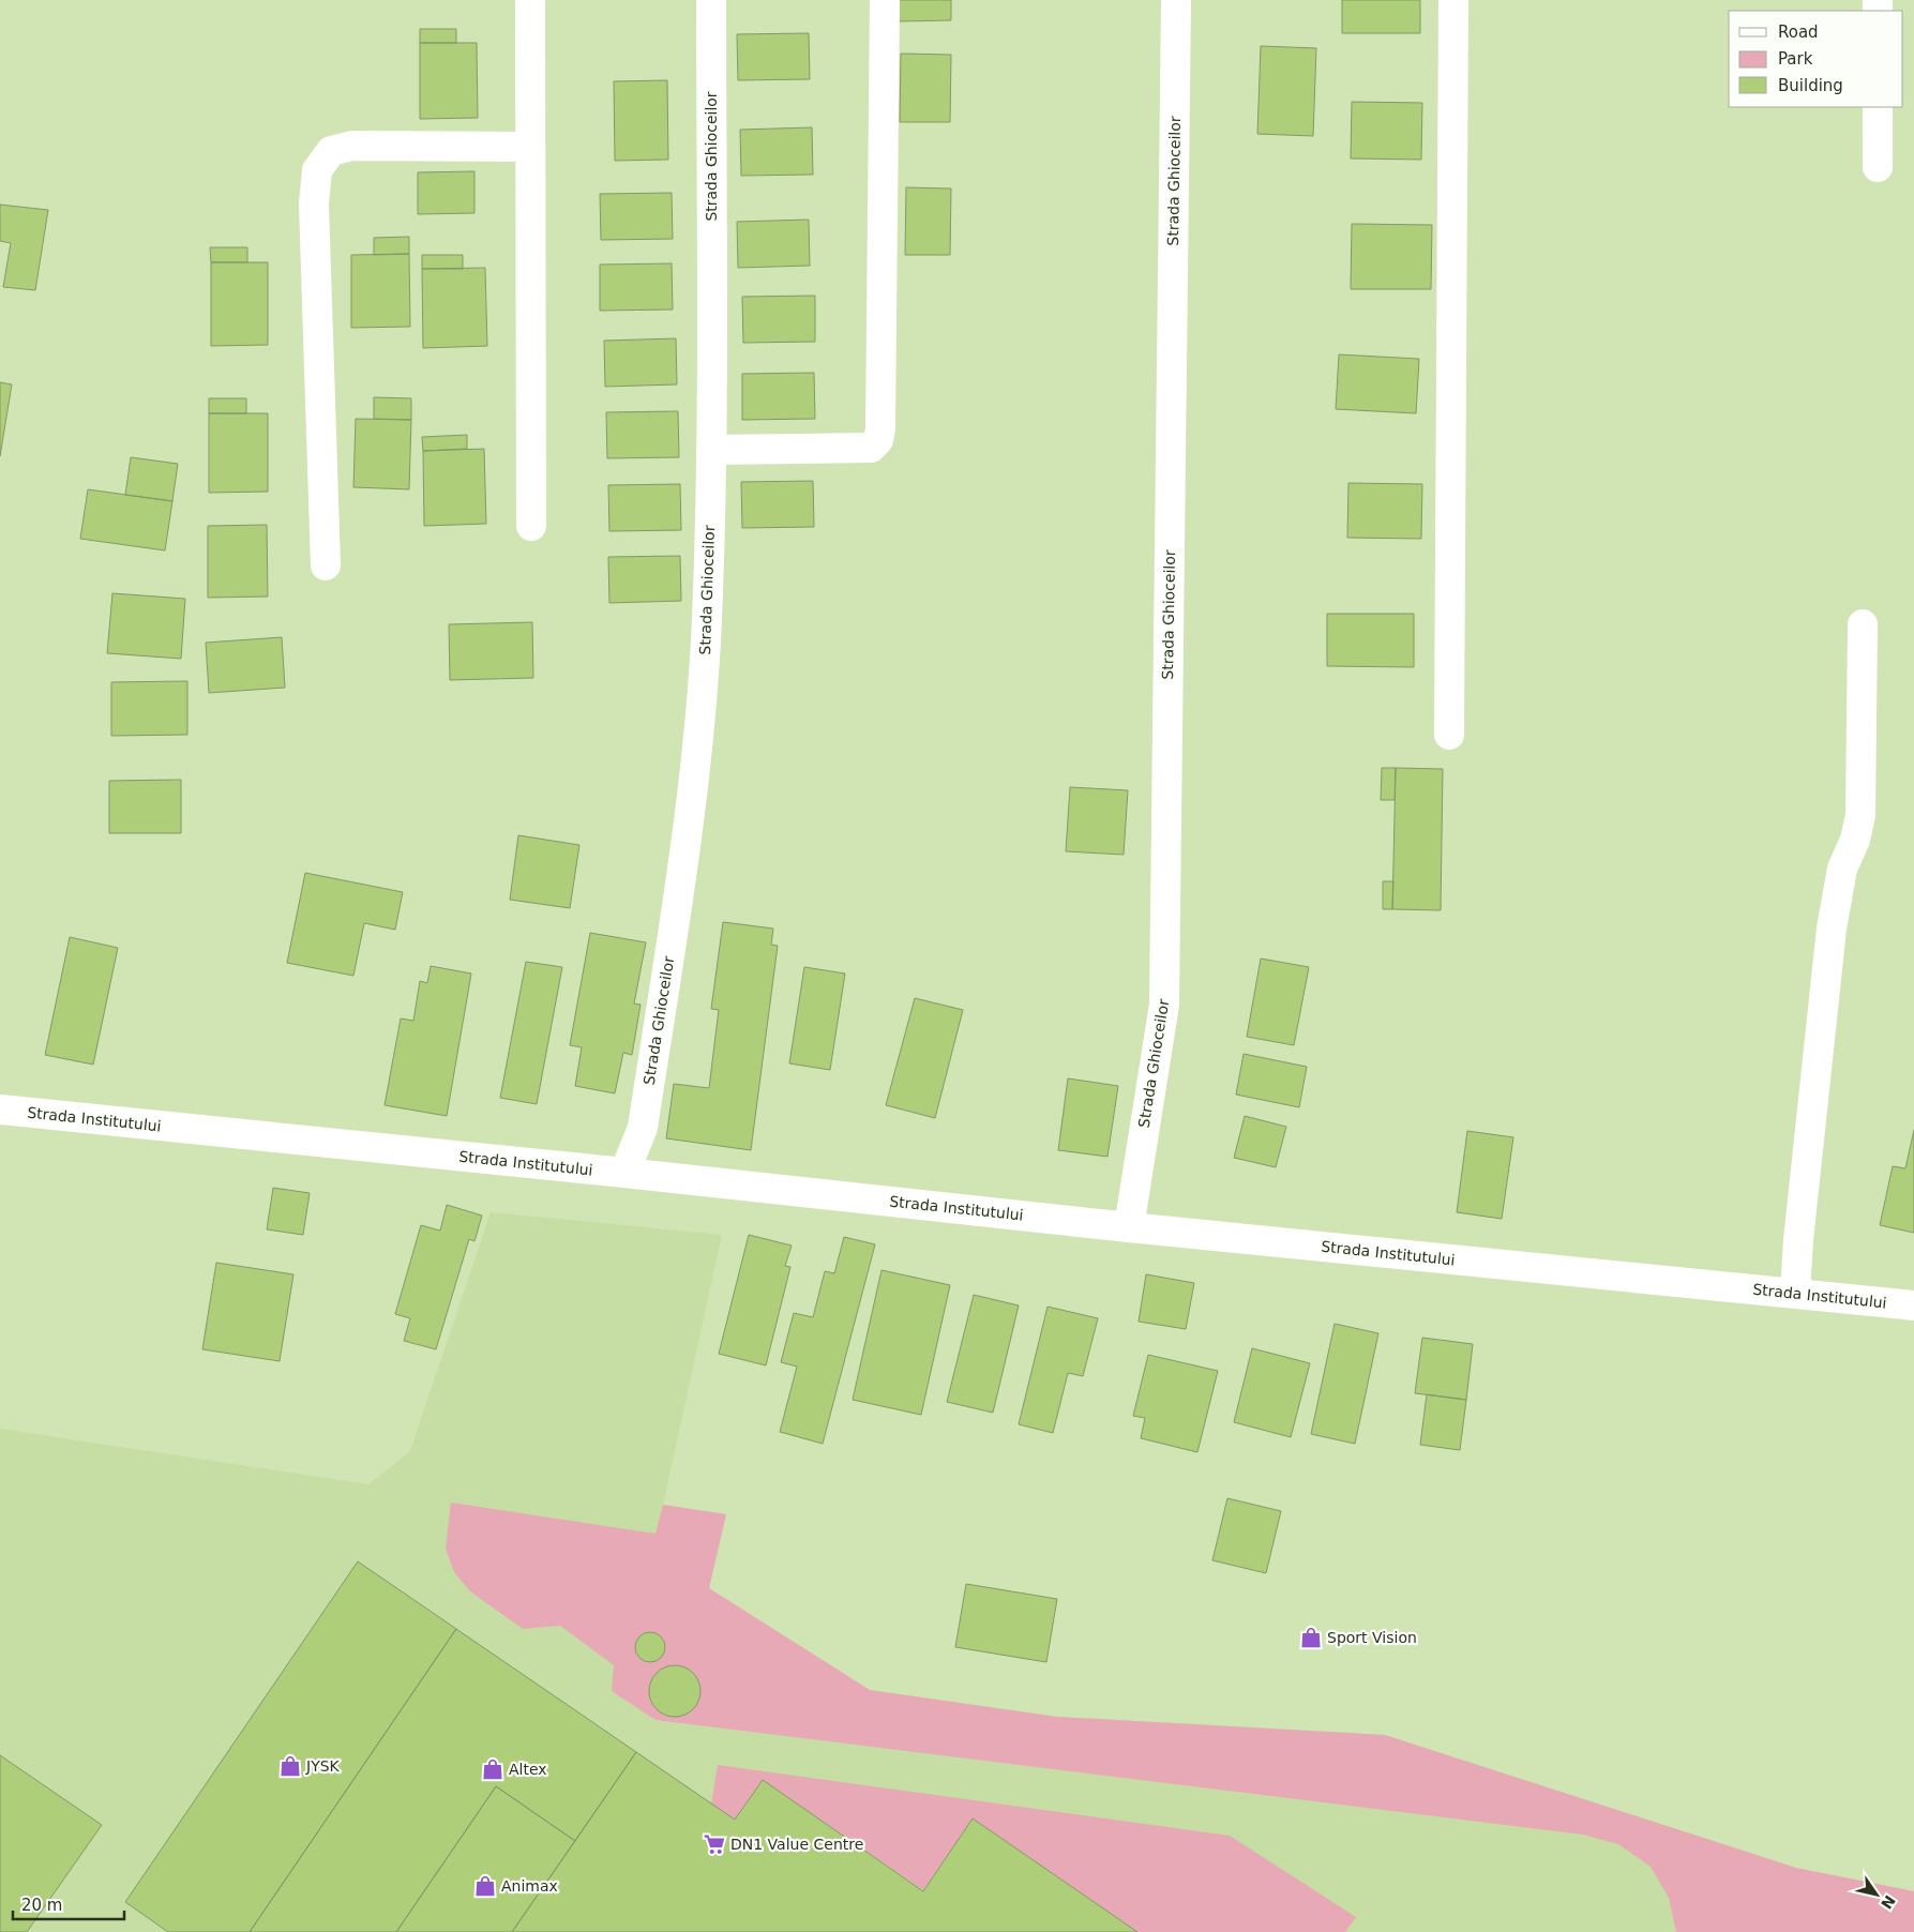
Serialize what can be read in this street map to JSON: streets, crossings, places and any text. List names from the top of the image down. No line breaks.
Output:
{"streets":{"street":["Strada Ghioceilor","Strada Institutului"]},"crossings":[["Strada Ghioceilor","Strada Institutului"]],"places":{"shop":["Sport Vision","JYSK","Altex","Animax"],"supermarket":["DN1 Value Centre"]},"legend":["Road","Park","Building"],"scale_bar":"20 m","north":"bottom right"}
